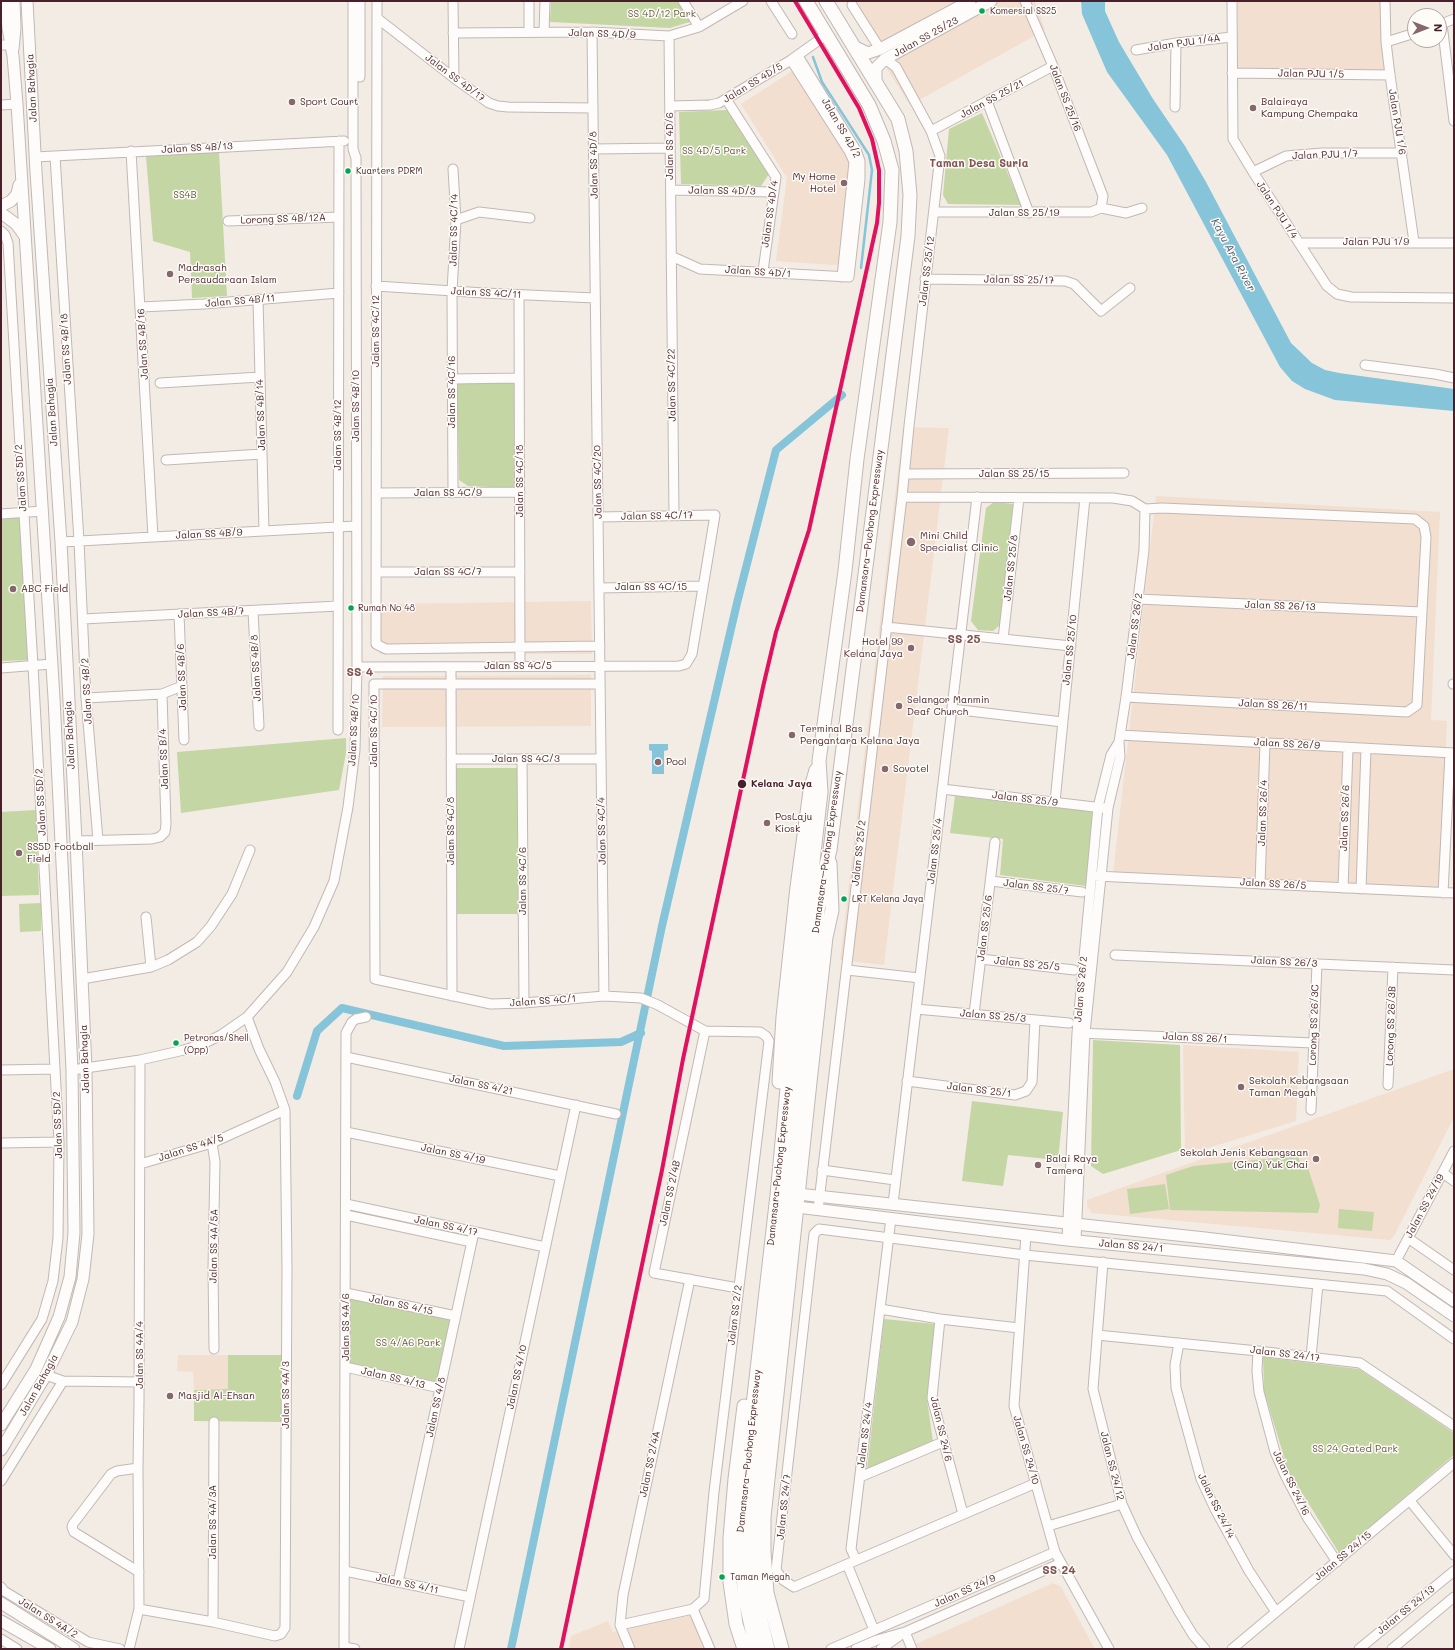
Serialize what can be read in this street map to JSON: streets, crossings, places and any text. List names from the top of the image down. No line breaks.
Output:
{"streets":{"highway":["Damansara–Puchong Expressway","Damansara-Puchong Expressway"],"main road":["Jalan SS 25/23","Jalan Bahagia","Jalan SS 24/1"],"street":["Jalan SS 4D/9","Jalan PJU 1/4A","Jalan PJU 1/5","Jalan SS 4D/17","Jalan SS 4D/5","Jalan SS 25/16","Jalan SS 25/21","Jalan PJU 1/6","Jalan SS 4D/6","Jalan SS 4B/13","Jalan PJU 1/7","Jalan SS 4D/8","Jalan SS 4D/3","Jalan PJU 1/4","Jalan SS 25/19","Jalan SS 4D/4","Lorong SS 4B/12A","Jalan SS 4C/14","Jalan PJU 1/9","Jalan SS 25/12","Jalan SS 4D/1","Jalan SS 25/17","Jalan SS 4C/11","Jalan SS 4B/11","Jalan SS 4C/12","Jalan SS 4B/16","Jalan SS 4B/18","Jalan SS 4C/22","Jalan SS 4C/16","Jalan SS 4B/10","Jalan SS 4B/14","Jalan SS 4B/12","Jalan SS 25/15","Jalan SS 5D/2","Jalan SS 4C/18","Jalan SS 4C/20","Jalan SS 4C/9","Jalan SS 4C/17","Jalan SS 4B/9","Jalan SS 25/8","Jalan SS 4C/7","Jalan SS 4C/15","Jalan SS 26/13","Jalan SS 4B/7","Jalan SS 26/2","Jalan SS 25/10","Jalan SS 4C/5","Jalan SS 4B/8","Jalan SS 4B/6","Jalan SS 4B/2","Jalan SS 26/11","Jalan SS 4C/10","Jalan SS 26/9","Jalan SS B/4","Jalan SS 4C/3","Jalan SS 25/9","Jalan SS 26/4","Jalan SS 26/6","Jalan SS 4C/8","Jalan SS 4C/4","Jalan SS 25/4","Jalan SS 25/2","Jalan SS 4C/6","Jalan SS 26/5","Jalan SS 25/7","Jalan SS 25/6","Jalan SS 26/3","Jalan SS 25/5","Jalan SS 4C/1","Jalan SS 25/3","Lorong SS 26/3C","Lorong SS 26/3B","Jalan SS 26/1","Jalan SS 4/21","Jalan SS 25/1","Jalan SS 4A/5","Jalan SS 4/19","Jalan SS 2/4B","Jalan SS 24/19","Jalan SS 4/17","Jalan SS 4A/5A","Jalan SS 4/15","Jalan SS 2/2","Jalan SS 4A/6","Jalan SS 24/17","Jalan SS 4A/4","Jalan SS 4/10","Jalan SS 4/13","Jalan SS 4A/3","Jalan SS 4/8","Jalan SS 24/6","Jalan SS 24/4","Jalan SS 24/10","Jalan SS 2/4A","Jalan SS 24/12","Jalan SS 24/16","Jalan SS 24/14","Jalan SS 24/7","Jalan SS 4A/3A","Jalan SS 24/15","Jalan SS 4/11","Jalan SS 24/9","Jalan SS 24/13","Jalan SS 4A/2"]},"crossings":[["Jalan SS 4D/9","Jalan SS 4D/6"],["Jalan SS 4D/9","Jalan SS 4D/8"],["Jalan SS 25/23","Jalan SS 25/12"],["Jalan SS 25/23","Damansara–Puchong Expressway"],["Jalan PJU 1/4A","Jalan PJU 1/4"],["Jalan PJU 1/5","Jalan PJU 1/6"],["Jalan PJU 1/5","Jalan PJU 1/4"],["Jalan SS 4D/17","Jalan SS 4D/8"],["Jalan SS 4D/17","Jalan SS 4C/12"],["Jalan SS 4D/5","Jalan SS 4D/6"],["Jalan SS 4D/5","Jalan SS 4D/4"],["Jalan SS 4D/5","Jalan SS 4D/1"],["Jalan SS 4D/5","Damansara–Puchong Expressway"],["Jalan Bahagia","Jalan SS 4B/13"],["Jalan Bahagia","Jalan SS 4B/10"],["Jalan Bahagia","Jalan SS 4B/9"],["Jalan SS 25/16","Jalan SS 25/21"],["Jalan SS 25/16","Jalan SS 25/19"],["Jalan SS 25/21","Jalan SS 25/12"],["Jalan PJU 1/6","Jalan PJU 1/7"],["Jalan PJU 1/6","Jalan PJU 1/9"],["Jalan SS 4D/6","Jalan SS 4D/3"],["Jalan SS 4D/6","Jalan SS 4D/1"],["Jalan SS 4D/6","Jalan SS 4C/22"],["Jalan SS 4B/13","Jalan SS 4B/16"],["Jalan SS 4B/13","Jalan SS 4B/18"],["Jalan SS 4B/13","Jalan SS 4B/10"],["Jalan SS 4B/13","Jalan SS 4B/12"],["Jalan PJU 1/7","Jalan PJU 1/4"],["Jalan SS 4D/8","Jalan SS 4C/11"],["Jalan SS 4D/8","Jalan SS 4C/20"],["Jalan SS 4D/3","Jalan SS 4D/4"],["Jalan PJU 1/4","Jalan PJU 1/9"],["Jalan SS 25/19","Jalan SS 25/12"],["Jalan SS 4D/4","Jalan SS 4D/1"],["Lorong SS 4B/12A","Jalan SS 4B/12"],["Jalan SS 4C/14","Jalan SS 4C/11"],["Jalan SS 4C/14","Jalan SS 4C/16"],["Jalan SS 25/12","Jalan SS 25/17"],["Jalan SS 25/12","Jalan SS 25/15"],["Jalan SS 25/12","Jalan SS 25/2"],["Jalan SS 4D/1","Jalan SS 4C/22"],["Jalan SS 4C/11","Jalan SS 4C/12"],["Jalan SS 4C/11","Jalan SS 4C/16"],["Jalan SS 4C/11","Jalan SS 4C/18"],["Jalan SS 4C/11","Jalan SS 4C/20"],["Jalan SS 4B/11","Jalan SS 4B/16"],["Jalan SS 4B/11","Jalan SS 4B/14"],["Jalan SS 4B/11","Jalan SS 4B/12"],["Jalan SS 4C/12","Jalan SS 4C/9"],["Jalan SS 4C/12","Jalan SS 4C/7"],["Jalan SS 4C/12","Jalan SS 4C/5"],["Jalan SS 4B/16","Jalan SS 4B/9"],["Jalan SS 4B/18","Jalan SS 4B/9"],["Jalan SS 4B/18","Jalan SS 4B/2"],["Jalan SS 4C/22","Jalan SS 4C/17"],["Jalan SS 4C/16","Jalan SS 4C/9"],["Jalan SS 4B/10","Jalan SS 4B/9"],["Jalan SS 4B/10","Jalan SS 4C/5"],["Jalan SS 4B/10","Jalan SS 4A/4"],["Jalan SS 4B/10","Jalan SS 4A/3"],["Jalan SS 4B/14","Jalan SS 4B/9"],["Jalan SS 4B/12","Jalan SS 4B/9"],["Jalan SS 4B/12","Jalan SS 4B/7"],["Jalan SS 4C/18","Jalan SS 4C/9"],["Jalan SS 4C/18","Jalan SS 4C/7"],["Jalan SS 4C/18","Jalan SS 4C/5"],["Jalan SS 4C/20","Jalan SS 4C/17"],["Jalan SS 4C/20","Jalan SS 4C/15"],["Jalan SS 4C/20","Jalan SS 4C/5"],["Jalan SS 4C/20","Jalan SS 4C/4"],["Jalan SS 4C/17","Jalan SS 4C/15"],["Jalan SS 4C/17","Jalan SS 4C/5"],["Damansara–Puchong Expressway","Damansara-Puchong Expressway"],["Jalan SS 4B/9","Jalan SS 4B/2"],["Jalan SS 4C/15","Jalan SS 4C/5"],["Jalan SS 26/13","Jalan SS 26/2"],["Jalan SS 26/13","Jalan SS 26/11"],["Jalan SS 4B/7","Jalan SS 4B/8"],["Jalan SS 4B/7","Jalan SS 4B/6"],["Jalan SS 4B/7","Jalan SS 4B/2"],["Jalan SS 26/2","Jalan SS 26/11"],["Jalan SS 26/2","Jalan SS 26/9"],["Jalan SS 26/2","Jalan SS 25/9"],["Jalan SS 26/2","Jalan SS 26/5"],["Jalan SS 26/2","Jalan SS 26/1"],["Jalan SS 26/2","Jalan SS 24/1"],["Jalan SS 25/10","Jalan SS 25/9"],["Jalan SS 4C/5","Jalan SS 4C/8"],["Jalan SS 4C/5","Jalan SS 4C/4"],["Jalan SS 4B/2","Jalan SS B/4"],["Jalan SS 4C/10","Jalan SS 4C/8"],["Jalan SS 4C/10","Jalan SS 4C/4"],["Jalan SS 4C/10","Jalan SS 4C/1"],["Jalan SS 26/9","Jalan SS 26/4"],["Jalan SS 26/9","Jalan SS 26/6"],["Jalan SS 4C/3","Jalan SS 4C/8"],["Jalan SS 4C/3","Jalan SS 4C/4"],["Jalan SS 4C/3","Jalan SS 4C/6"],["Jalan SS 25/9","Jalan SS 25/4"],["Jalan SS 26/4","Jalan SS 26/5"],["Jalan SS 26/6","Jalan SS 26/5"],["Jalan SS 4C/8","Jalan SS 4C/1"],["Jalan SS 4C/4","Jalan SS 4C/1"],["Jalan SS 25/4","Jalan SS 25/3"],["Jalan SS 25/4","Jalan SS 25/1"],["Jalan SS 25/4","Jalan SS 24/1"],["Jalan SS 25/2","Jalan SS 24/1"],["Jalan SS 4C/6","Jalan SS 4C/1"],["Jalan SS 25/7","Jalan SS 25/6"],["Jalan SS 25/6","Jalan SS 25/5"],["Jalan SS 25/6","Jalan SS 25/3"],["Jalan SS 26/3","Lorong SS 26/3C"],["Jalan SS 26/3","Lorong SS 26/3B"],["Jalan SS 4C/1","Jalan SS 2/4B"],["Jalan SS 4C/1","Jalan SS 2/2"],["Jalan SS 25/3","Jalan SS 25/1"],["Lorong SS 26/3C","Jalan SS 26/1"],["Jalan SS 4/21","Jalan SS 4A/6"],["Jalan SS 4/21","Jalan SS 4/10"],["Jalan SS 4A/5","Jalan SS 4A/5A"],["Jalan SS 4A/5","Jalan SS 4A/4"],["Jalan SS 4A/5","Jalan SS 4A/3"],["Jalan SS 4/19","Jalan SS 4A/6"],["Jalan SS 4/19","Jalan SS 4/10"],["Jalan SS 2/4B","Jalan SS 2/2"],["Jalan SS 2/4B","Jalan SS 2/4A"],["Jalan SS 24/19","Jalan SS 24/1"],["Jalan SS 4/17","Jalan SS 4A/6"],["Jalan SS 4/17","Jalan SS 4/10"],["Jalan SS 4/17","Jalan SS 4/8"],["Jalan SS 24/1","Jalan SS 24/4"],["Jalan SS 24/1","Jalan SS 24/10"],["Jalan SS 24/1","Jalan SS 24/12"],["Jalan SS 24/1","Jalan SS 24/7"],["Jalan SS 4/15","Jalan SS 4A/6"],["Jalan SS 4/15","Jalan SS 4/8"],["Jalan SS 4A/6","Jalan SS 4/13"],["Jalan SS 4A/6","Jalan SS 4/11"],["Jalan SS 24/17","Jalan SS 24/12"],["Jalan SS 24/17","Jalan SS 24/16"],["Jalan SS 24/17","Jalan SS 24/14"],["Jalan SS 4A/4","Jalan SS 4A/3"],["Jalan SS 4/10","Jalan SS 4/11"],["Jalan SS 4/13","Jalan SS 4/8"],["Jalan SS 4A/3","Jalan SS 4A/3A"],["Jalan SS 4/8","Jalan SS 4/11"],["Jalan SS 24/6","Jalan SS 24/7"],["Jalan SS 24/4","Jalan SS 24/7"],["Jalan SS 24/10","Jalan SS 24/7"],["Jalan SS 24/10","Jalan SS 24/9"],["Jalan SS 24/16","Jalan SS 24/15"],["Jalan SS 24/14","Jalan SS 24/15"]],"districts":["Taman Desa Suria","SS 25","SS 4","SS 24"],"water":["Kayu Ara River"],"parks":["SS 4D/12 Park","SS 4D/5 Park","SS4B","SS 4/A6 Park","SS 24 Gated Park"],"places":["Komersial SS25","Sport Court","Balairaya Kampung Chempaka","Kuarters PDRM","My Home Hotel","Madrasah Persaudaraan Islam","Mini Child Specialist Clinic","ABC Field","Rumah No 48","Hotel 99 Kelana Jaya","Selangor Manmin Deaf Church","Terminal Bas Pengantara Kelana Jaya","Pool","Sovotel","Kelana Jaya","PosLaju Kiosk","SS5D Football Field","LRT Kelana Jaya","Petronas/Shell (Opp)","Sekolah Kebangsaan Taman Megah","Sekolah Jenis Kebangsaan (Cina) Yuk Chai","Balai Raya Tamera","Masjid Al-Ehsan","Taman Megah"],"north":"right"}
